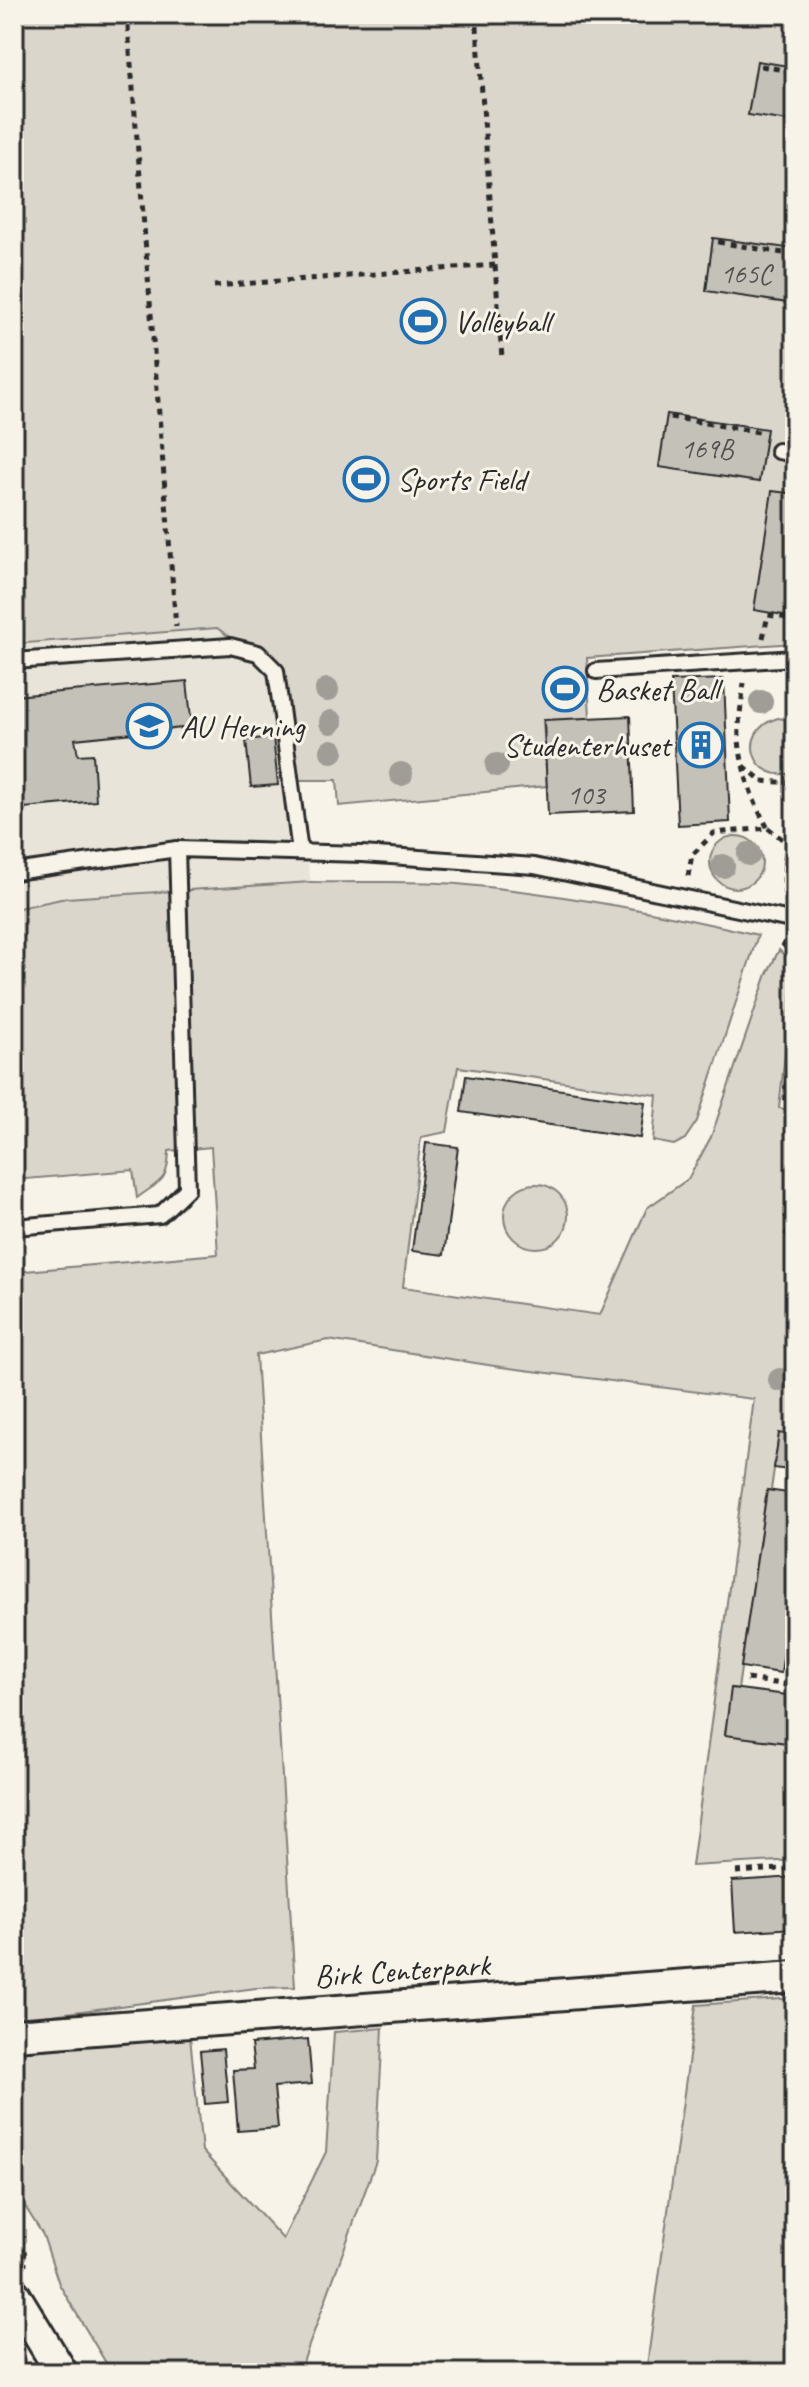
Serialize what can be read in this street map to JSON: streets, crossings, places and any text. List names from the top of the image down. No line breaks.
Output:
{"streets":{"street":["Birk Centerpark"]},"places":{"sports":["Volleyball","Sports Field","Basket Ball"],"school or university":["AU Herning"],"building":["Studenterhuset"]},"house_numbers":["165C","169B","103"]}
